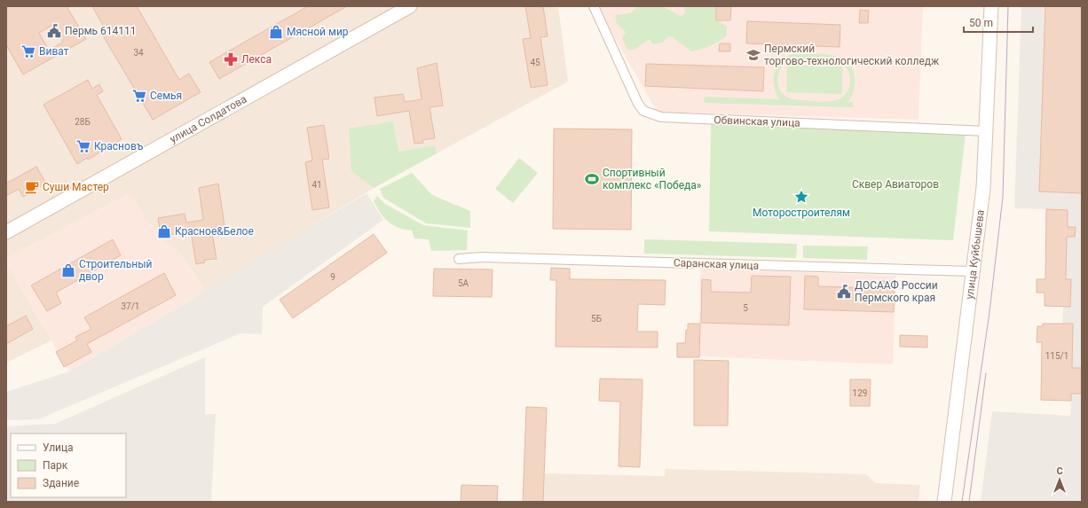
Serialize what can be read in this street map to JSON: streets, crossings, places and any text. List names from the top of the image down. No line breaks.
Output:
{"streets":{"main road":["улица Солдатова","улица Куйбышева"],"street":["Обвинская улица","Саранская улица"]},"crossings":[["Обвинская улица","улица Куйбышева"],["улица Куйбышева","Саранская улица"]],"parks":["Сквер Авиаторов"],"places":{"public building":["Пермь 614111","ДОСААФ России Пермского края"],"shop":["Мясной мир","Красное&Белое","Строительный двор"],"supermarket":["Виват","Семья","Красновъ"],"school or university":["Пермский торгово-технологический колледж"],"pharmacy":["Лекса"],"sports":["Спортивный комплекс «Победа»"],"cafe":["Суши Мастер"],"place":["Моторостроителям"]},"house_numbers":["34","45","28Б","41","9","5А","37/1","5","5Б","115/1","129"],"legend":["Улица","Парк","Здание"],"scale_bar":"50 m","north":"top"}
